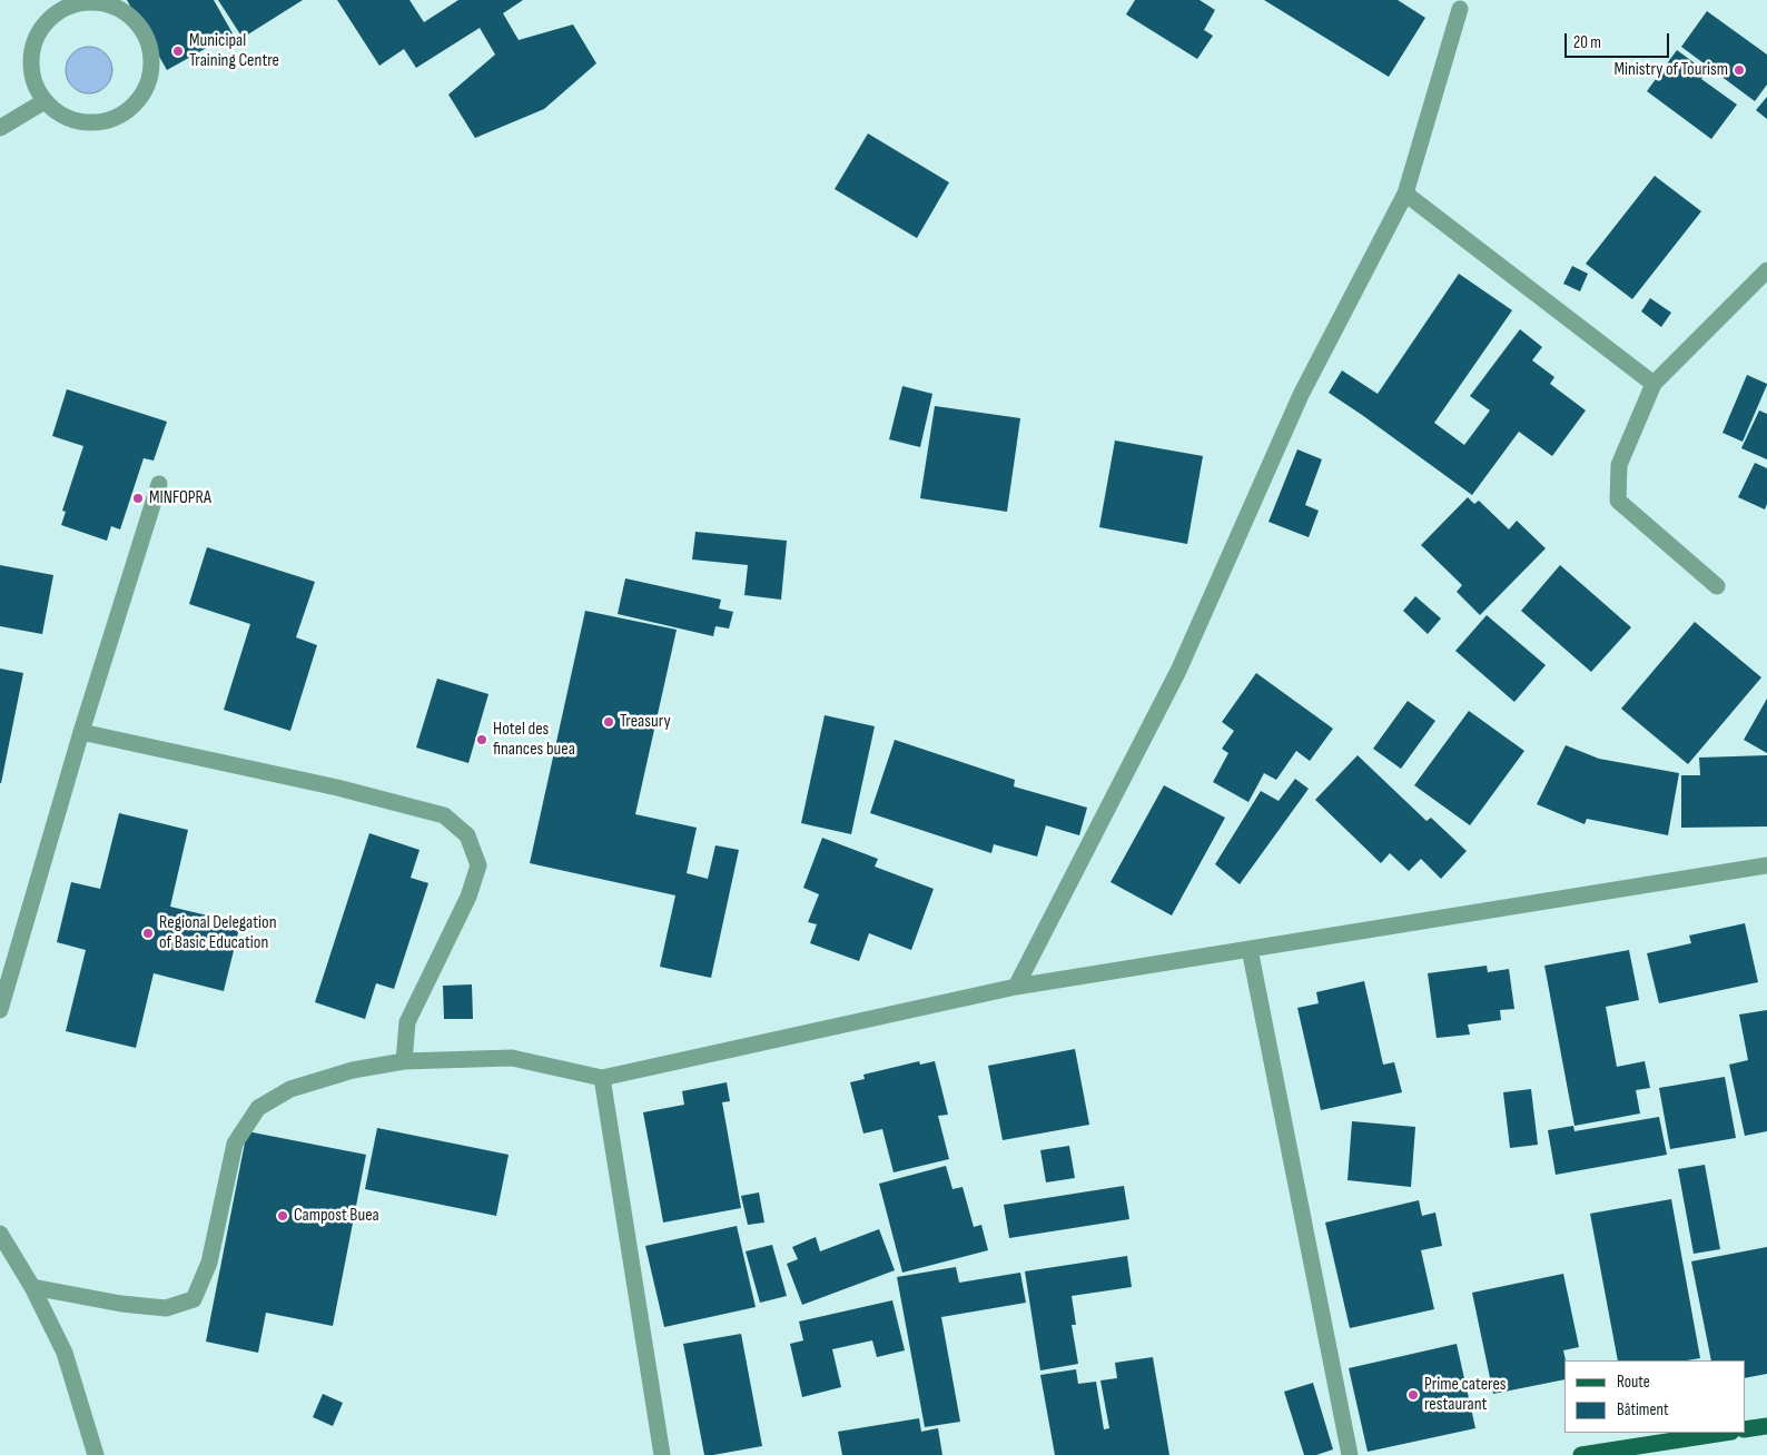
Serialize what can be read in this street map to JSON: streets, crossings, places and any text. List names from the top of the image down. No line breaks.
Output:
{"places":["Municipal Training Centre","Ministry of Tourism","MINFOPRA","Treasury","Hotel des finances buea","Regional Delegation of Basic Education","Campost Buea","Prime cateres restaurant"],"legend":["Route","Bâtiment"],"scale_bar":"20 m"}
